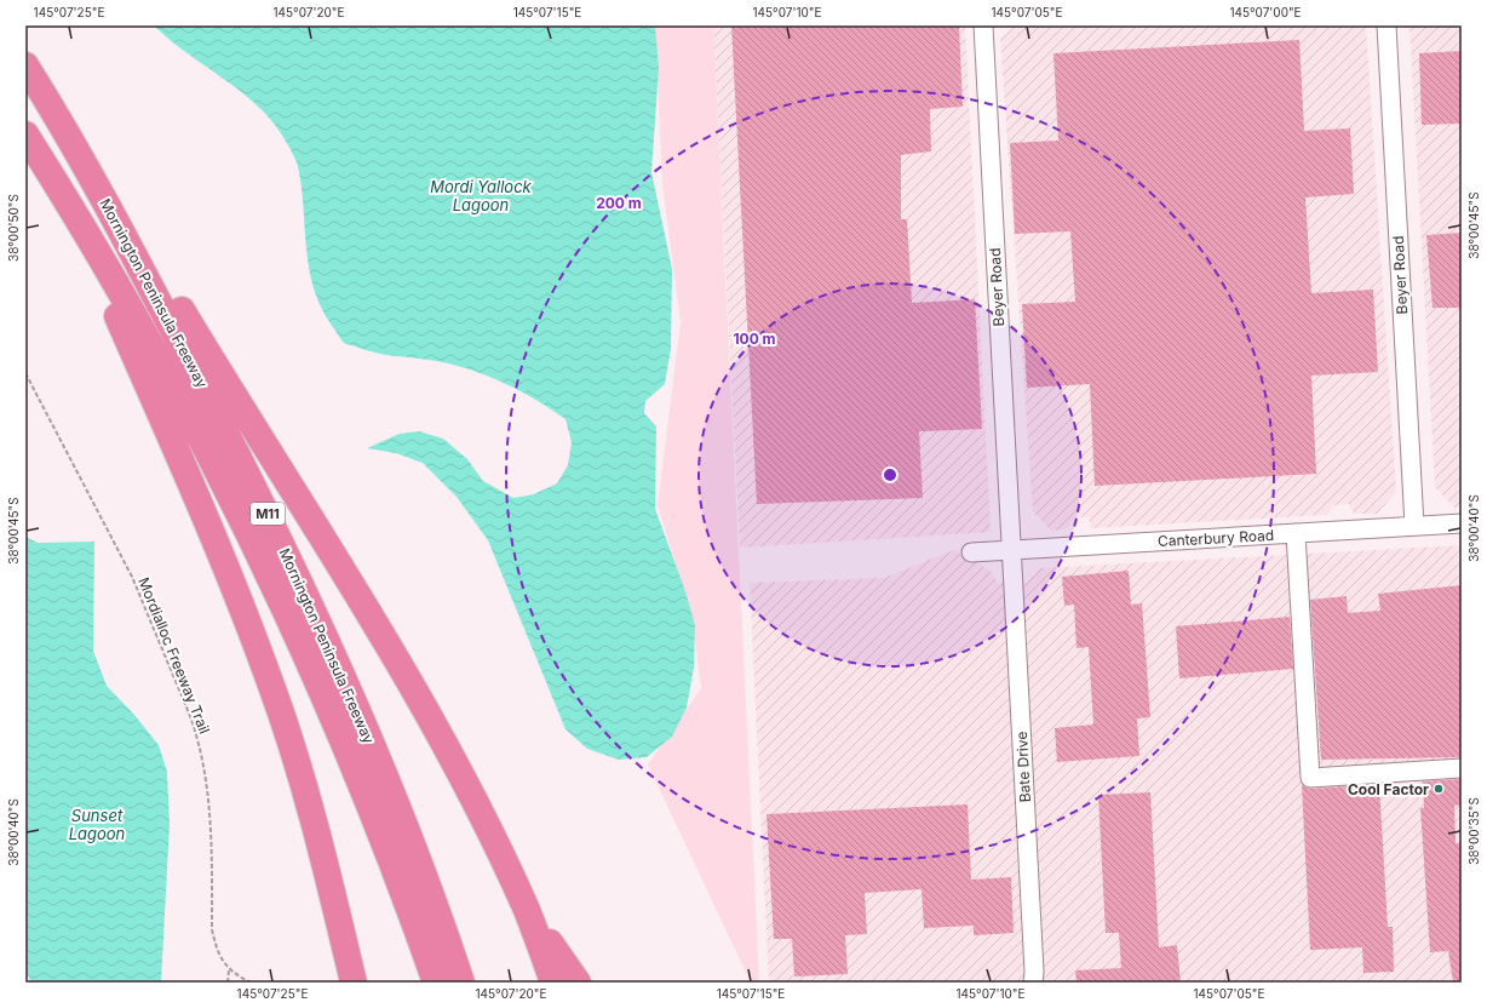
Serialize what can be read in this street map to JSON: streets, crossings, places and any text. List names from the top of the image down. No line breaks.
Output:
{"streets":{"highway":["Mornington Peninsula Freeway","M11"],"street":["Beyer Road","Canterbury Road","Bate Drive"],"path":["Mordialloc Freeway Trail"]},"crossings":[["Beyer Road","Canterbury Road"],["Beyer Road","Bate Drive"],["Canterbury Road","Bate Drive"]],"water":["Mordi Yallock Lagoon","Sunset Lagoon"],"places":["Cool Factor"],"coordinates":["145°07'25\"E","145°07'20\"E","145°07'15\"E","145°07'10\"E","145°07'05\"E","145°07'00\"E","38°00'45\"S","38°00'50\"S","38°00'40\"S","38°00'35\"S"],"rings":["200 m","100 m"]}
